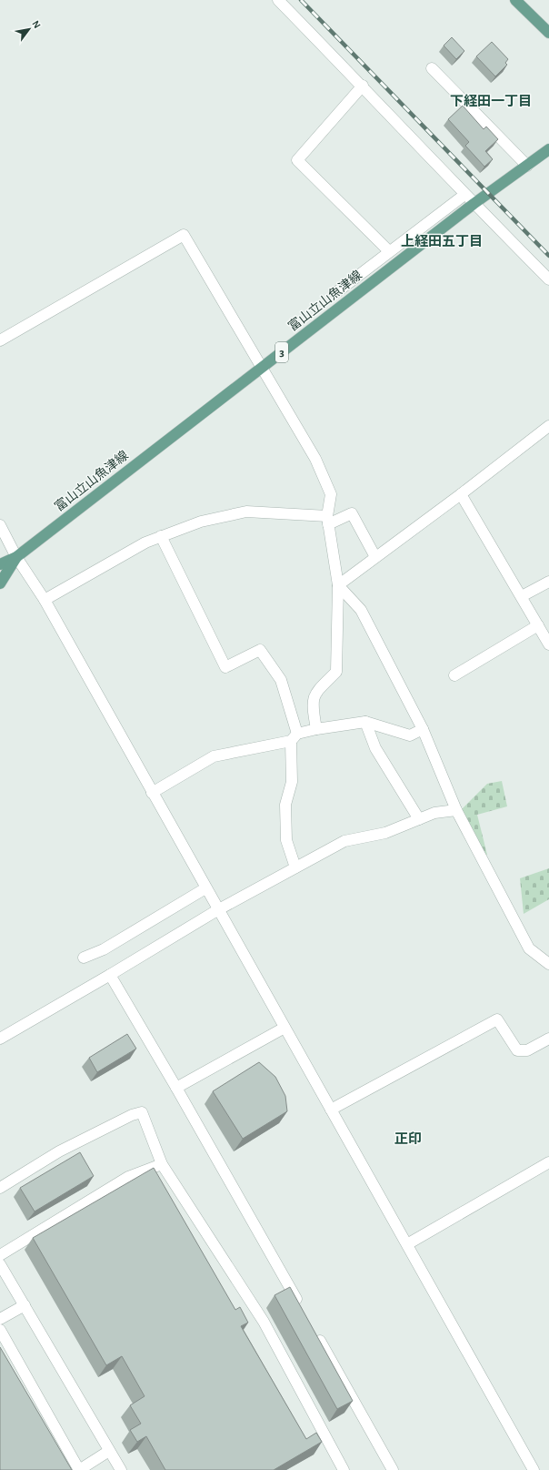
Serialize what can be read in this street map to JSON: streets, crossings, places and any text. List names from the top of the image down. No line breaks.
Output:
{"streets":{"main road":["富山立山魚津線","3"]},"districts":["下経田一丁目","上経田五丁目","正印"],"north":"top right"}
